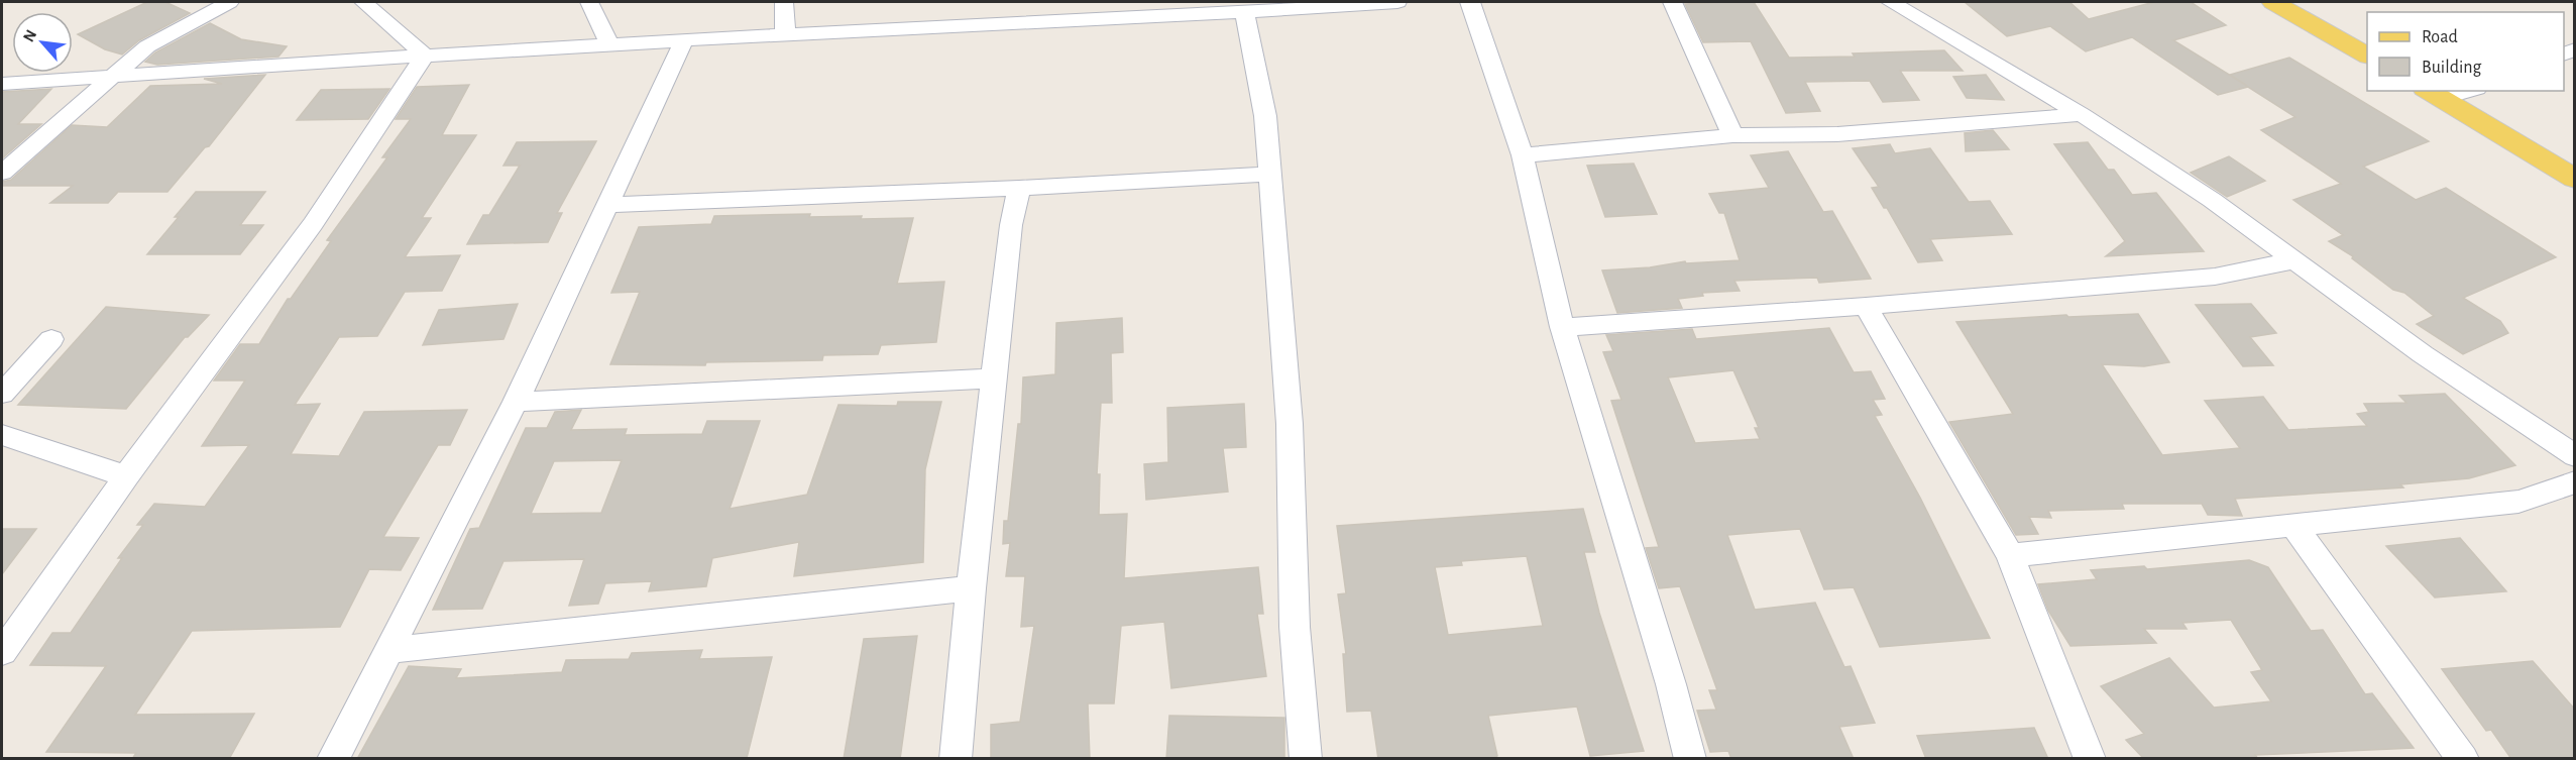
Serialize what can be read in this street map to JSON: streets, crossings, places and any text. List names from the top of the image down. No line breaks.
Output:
{"legend":["Road","Building"],"north":"top left"}
